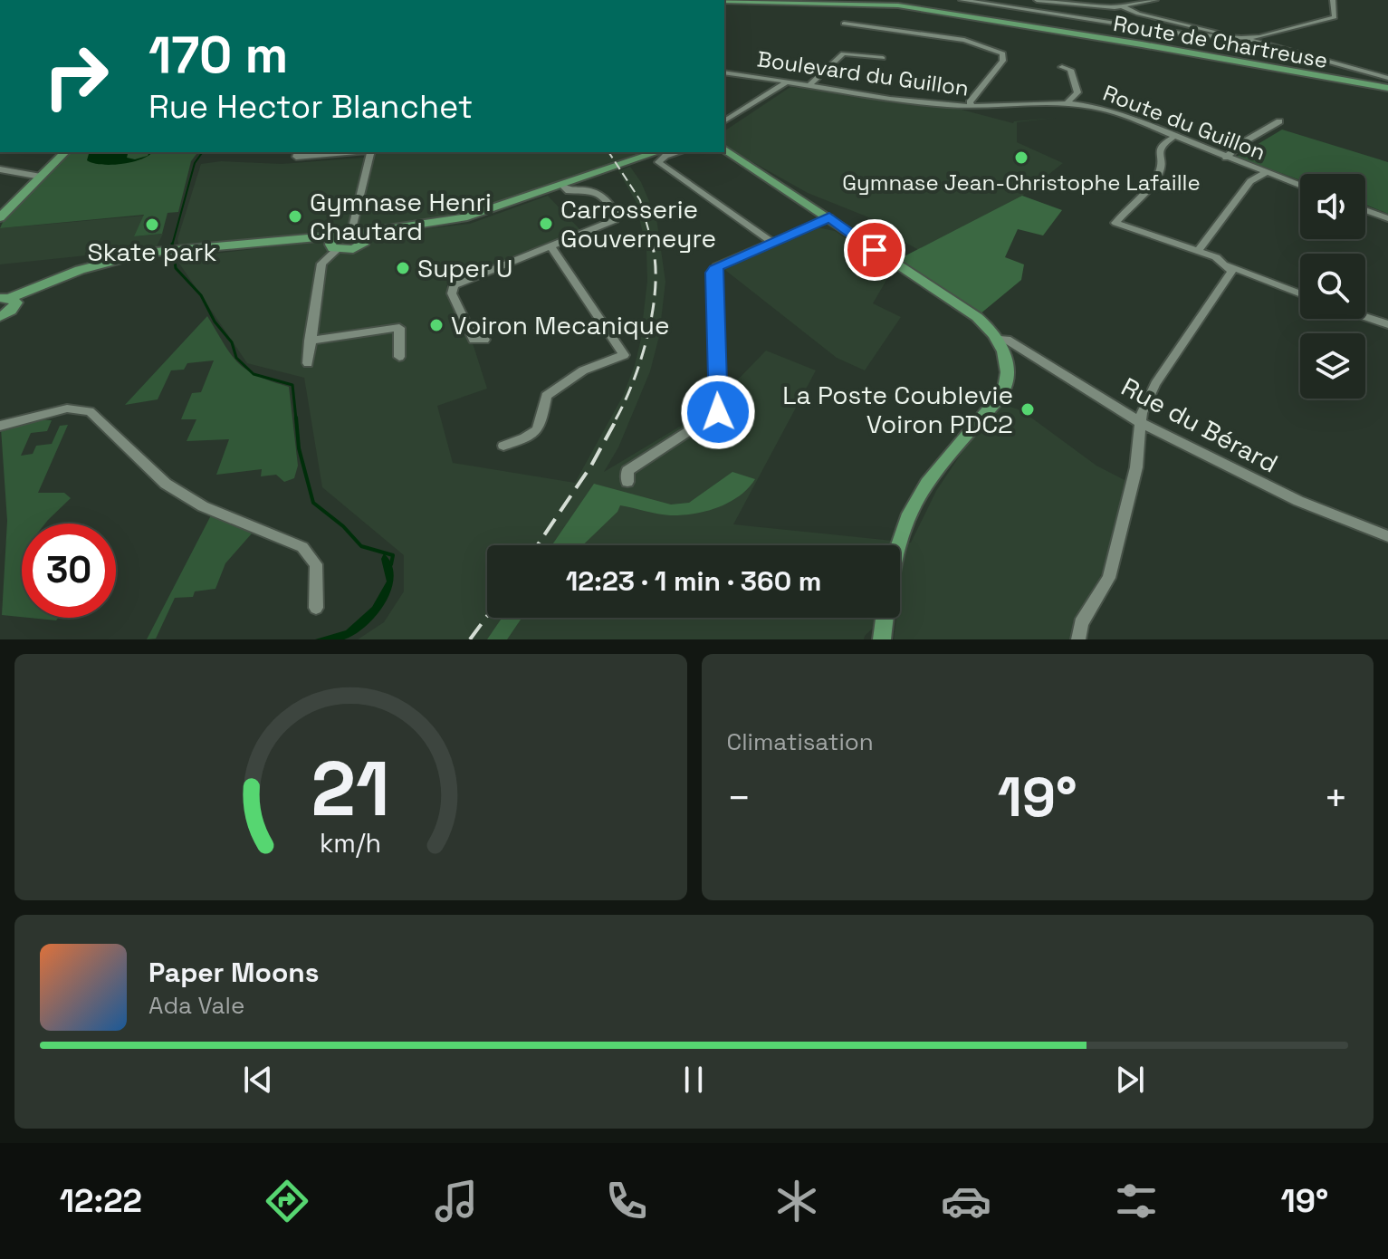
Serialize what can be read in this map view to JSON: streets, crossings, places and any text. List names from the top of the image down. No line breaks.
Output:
{"streets":{"main road":["Route de Chartreuse"],"street":["Boulevard du Guillon","Route du Guillon","Rue du Bérard"]},"crossings":[["Boulevard du Guillon","Route du Guillon"]],"places":["Gymnase Jean-Christophe Lafaille","Gymnase Henri Chautard","Carrosserie Gouverneyre","Skate park","Super U","Voiron Mecanique","La Poste Coublevie Voiron PDC2"],"page":{"turn":["170 m","Rue Hector Blanchet"],"limit":"30","trip":"12:23 · 1 min · 360 m","tile":"Climatisation","heat":["−","19°","+"],"song":["Paper Moons","Ada Vale"],"tabs":["12:22","19°"],"gauge":["21","km/h"]}}
